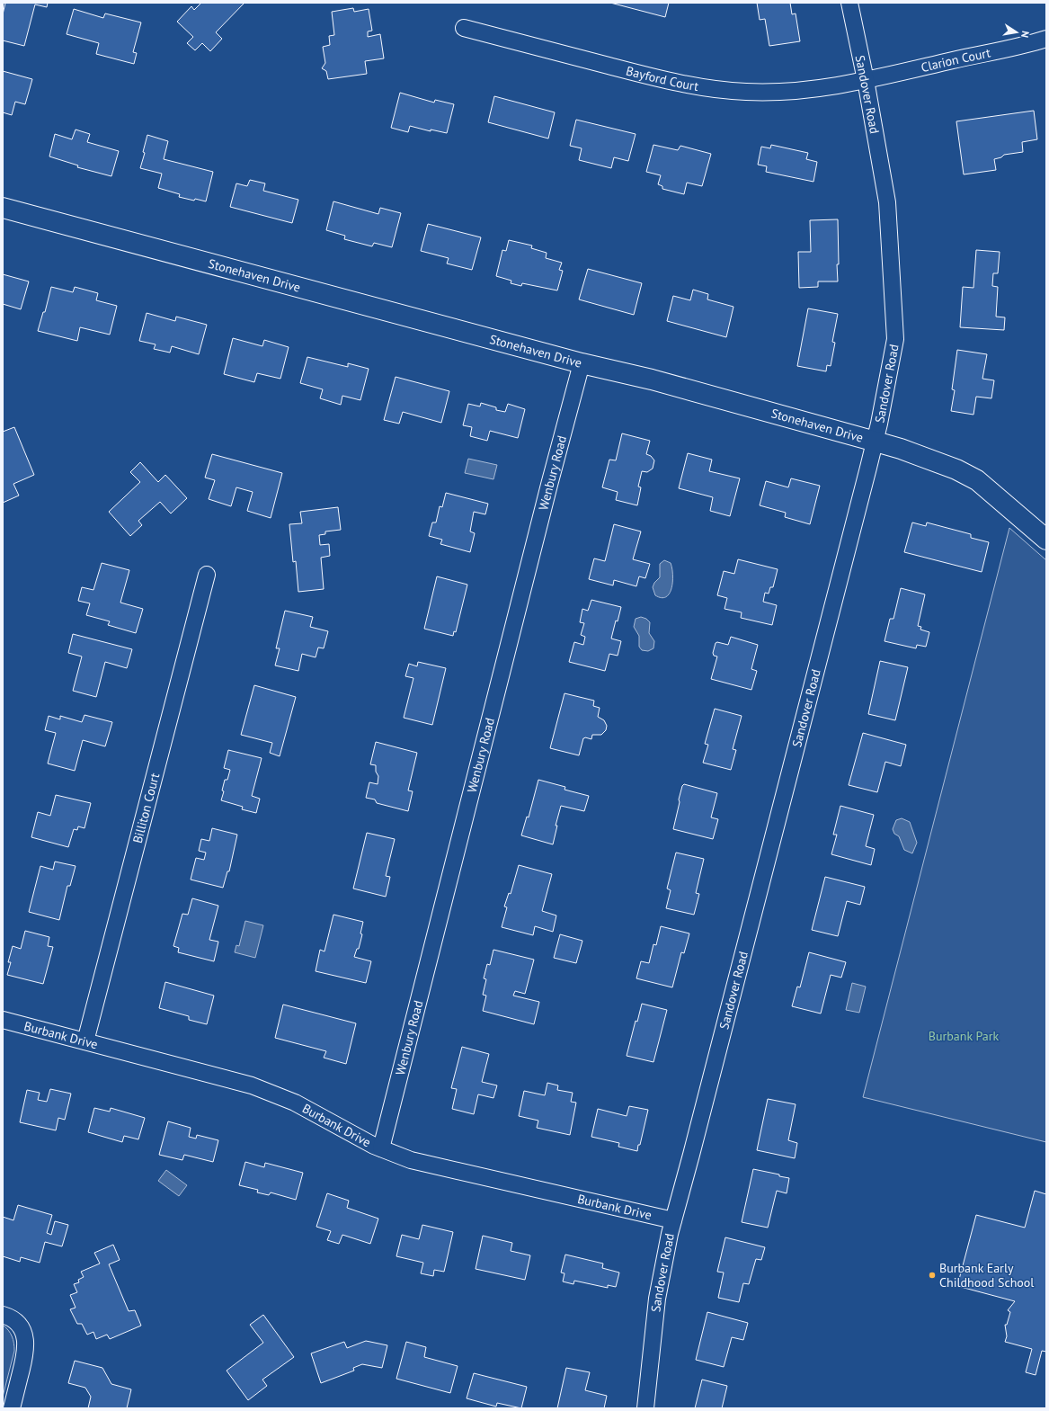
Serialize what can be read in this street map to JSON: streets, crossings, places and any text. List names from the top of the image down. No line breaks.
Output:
{"streets":{"street":["Clarion Court","Bayford Court","Sandover Road","Stonehaven Drive","Wenbury Road","Billiton Court","Burbank Drive"]},"crossings":[["Clarion Court","Bayford Court"],["Clarion Court","Sandover Road"],["Bayford Court","Sandover Road"],["Sandover Road","Stonehaven Drive"],["Sandover Road","Burbank Drive"],["Stonehaven Drive","Wenbury Road"],["Wenbury Road","Burbank Drive"],["Billiton Court","Burbank Drive"]],"parks":["Burbank Park"],"places":["Burbank Early Childhood School"],"north":"right"}
